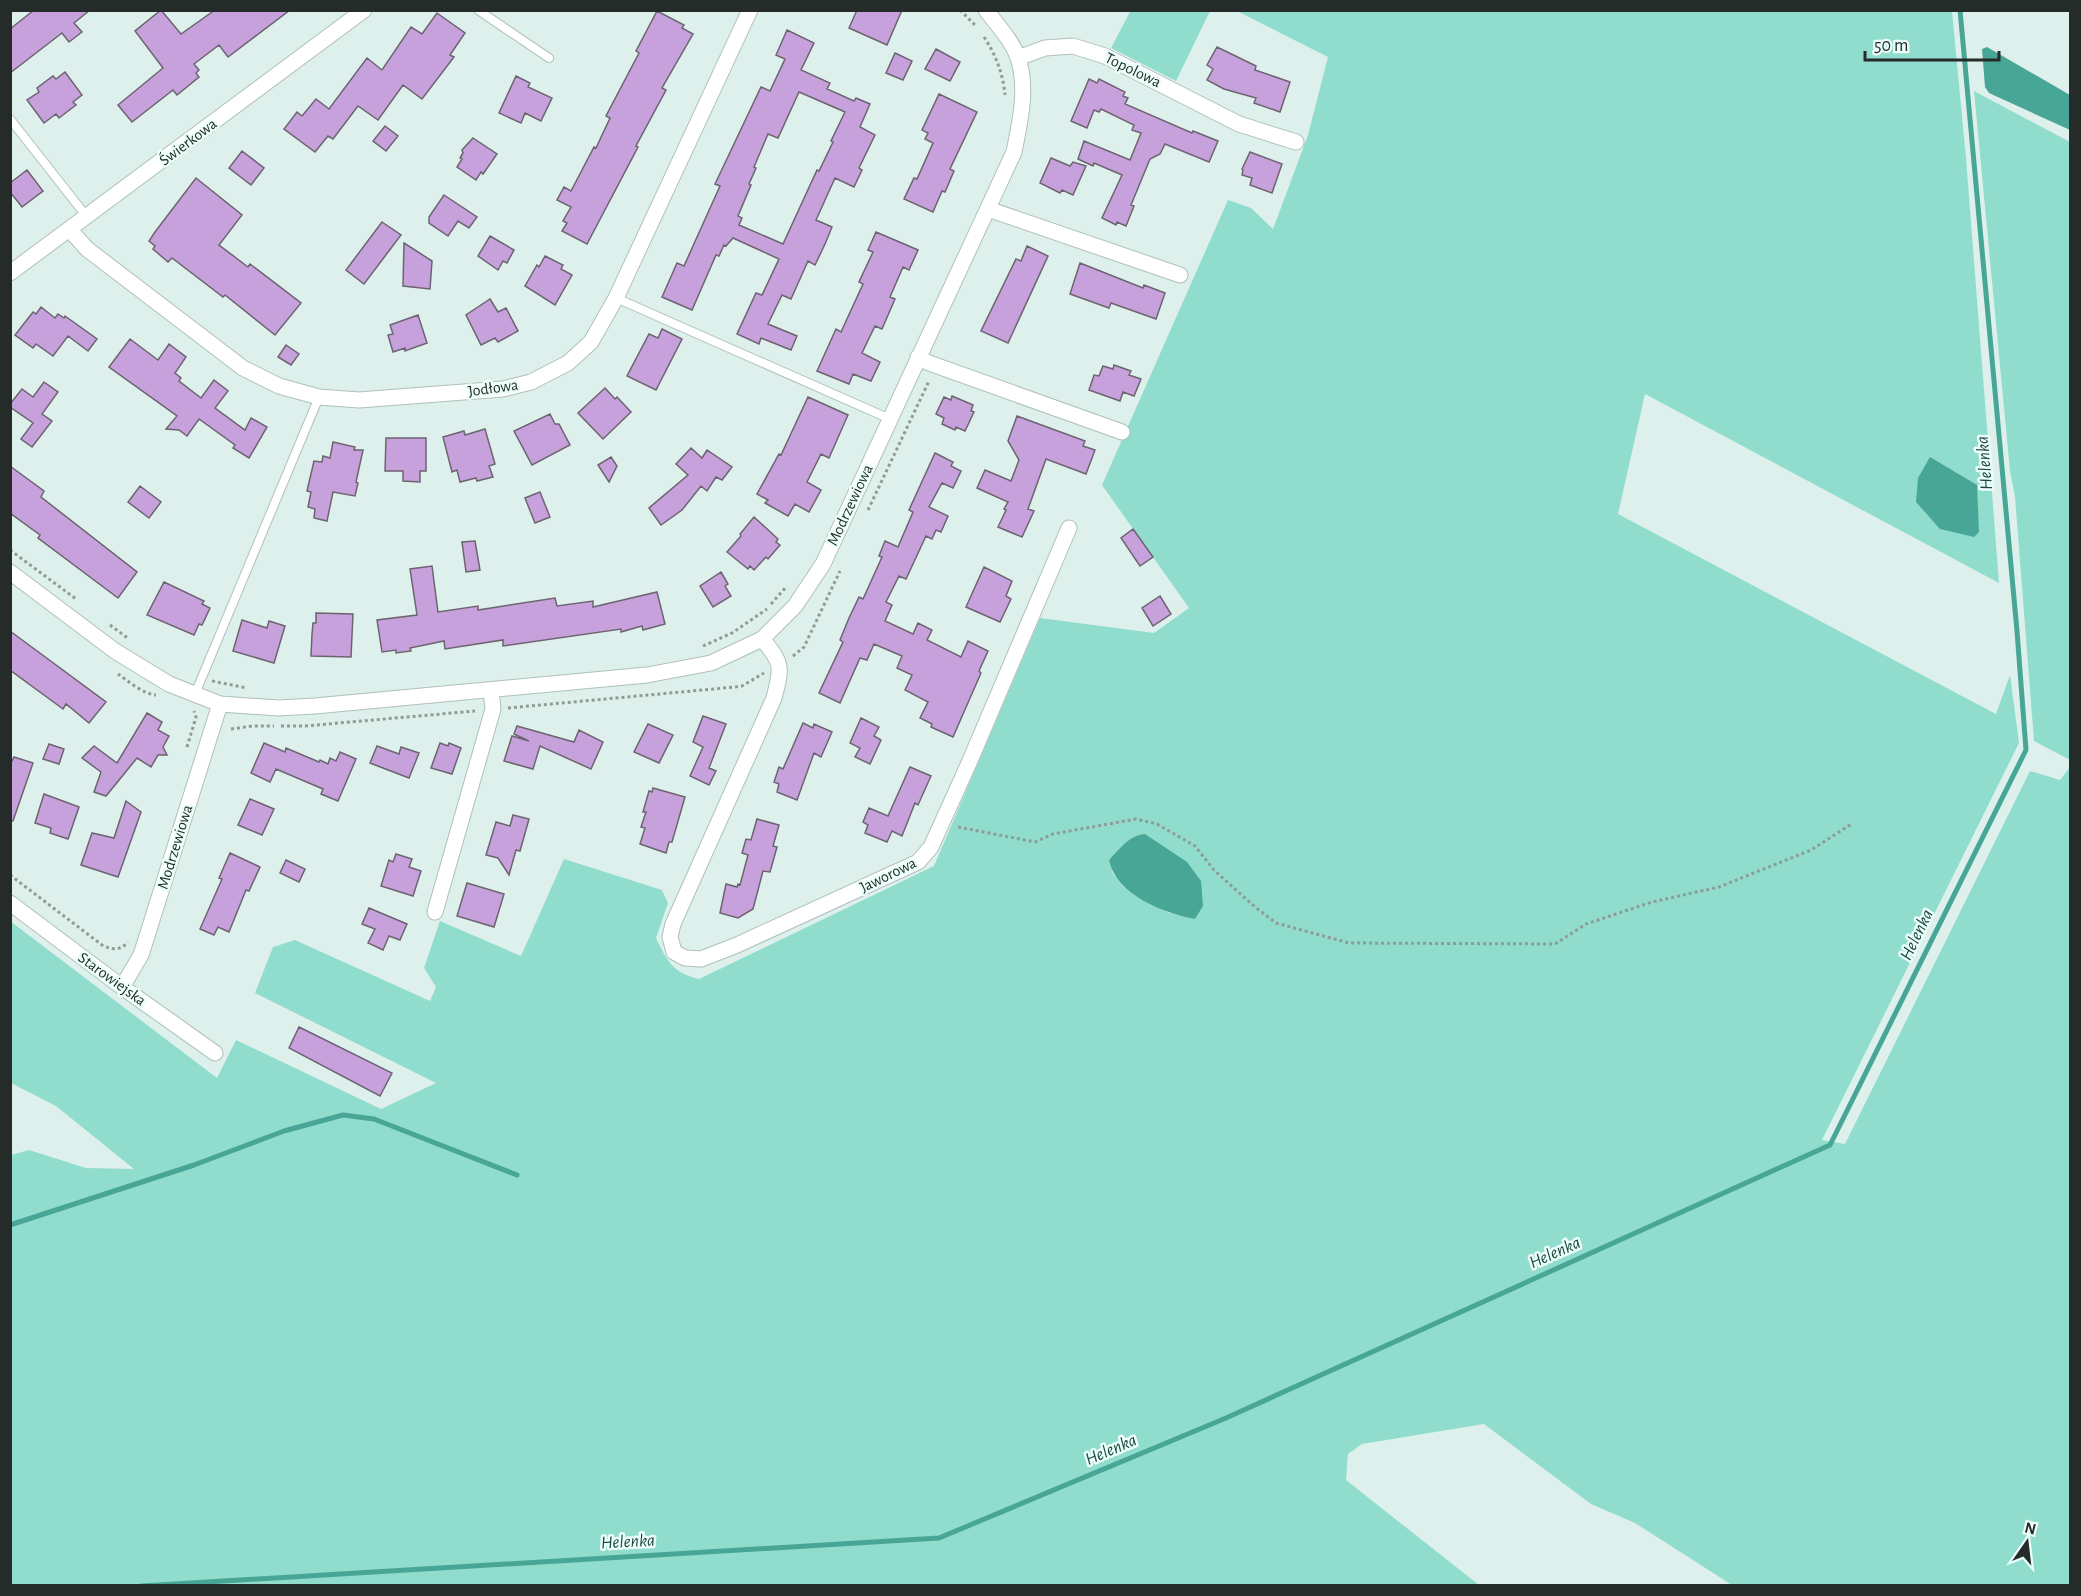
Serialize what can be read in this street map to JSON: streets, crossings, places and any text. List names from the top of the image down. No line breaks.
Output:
{"streets":{"street":["Topolowa","Świerkowa","Jodłowa","Modrzewiowa","Jaworowa","Starowiejska"]},"crossings":[["Topolowa","Modrzewiowa"],["Świerkowa","Jodłowa"],["Modrzewiowa","Jaworowa"],["Modrzewiowa","Starowiejska"]],"water":["Helenka"],"scale_bar":"50 m","north":"top"}
